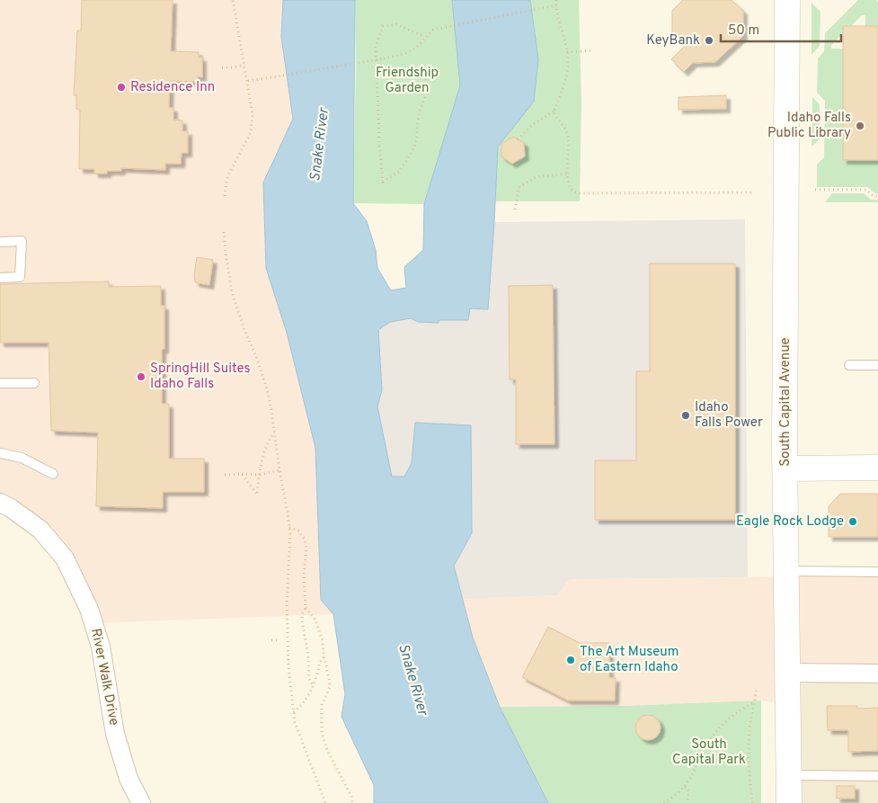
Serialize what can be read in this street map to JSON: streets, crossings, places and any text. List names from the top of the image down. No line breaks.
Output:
{"streets":{"street":["South Capital Avenue","River Walk Drive"]},"water":["Snake River"],"parks":["Friendship Garden","South Capital Park"],"places":["KeyBank","Residence Inn","Idaho Falls Public Library","SpringHill Suites Idaho Falls","Idaho Falls Power","Eagle Rock Lodge","The Art Museum of Eastern Idaho"],"scale_bar":"50 m"}
